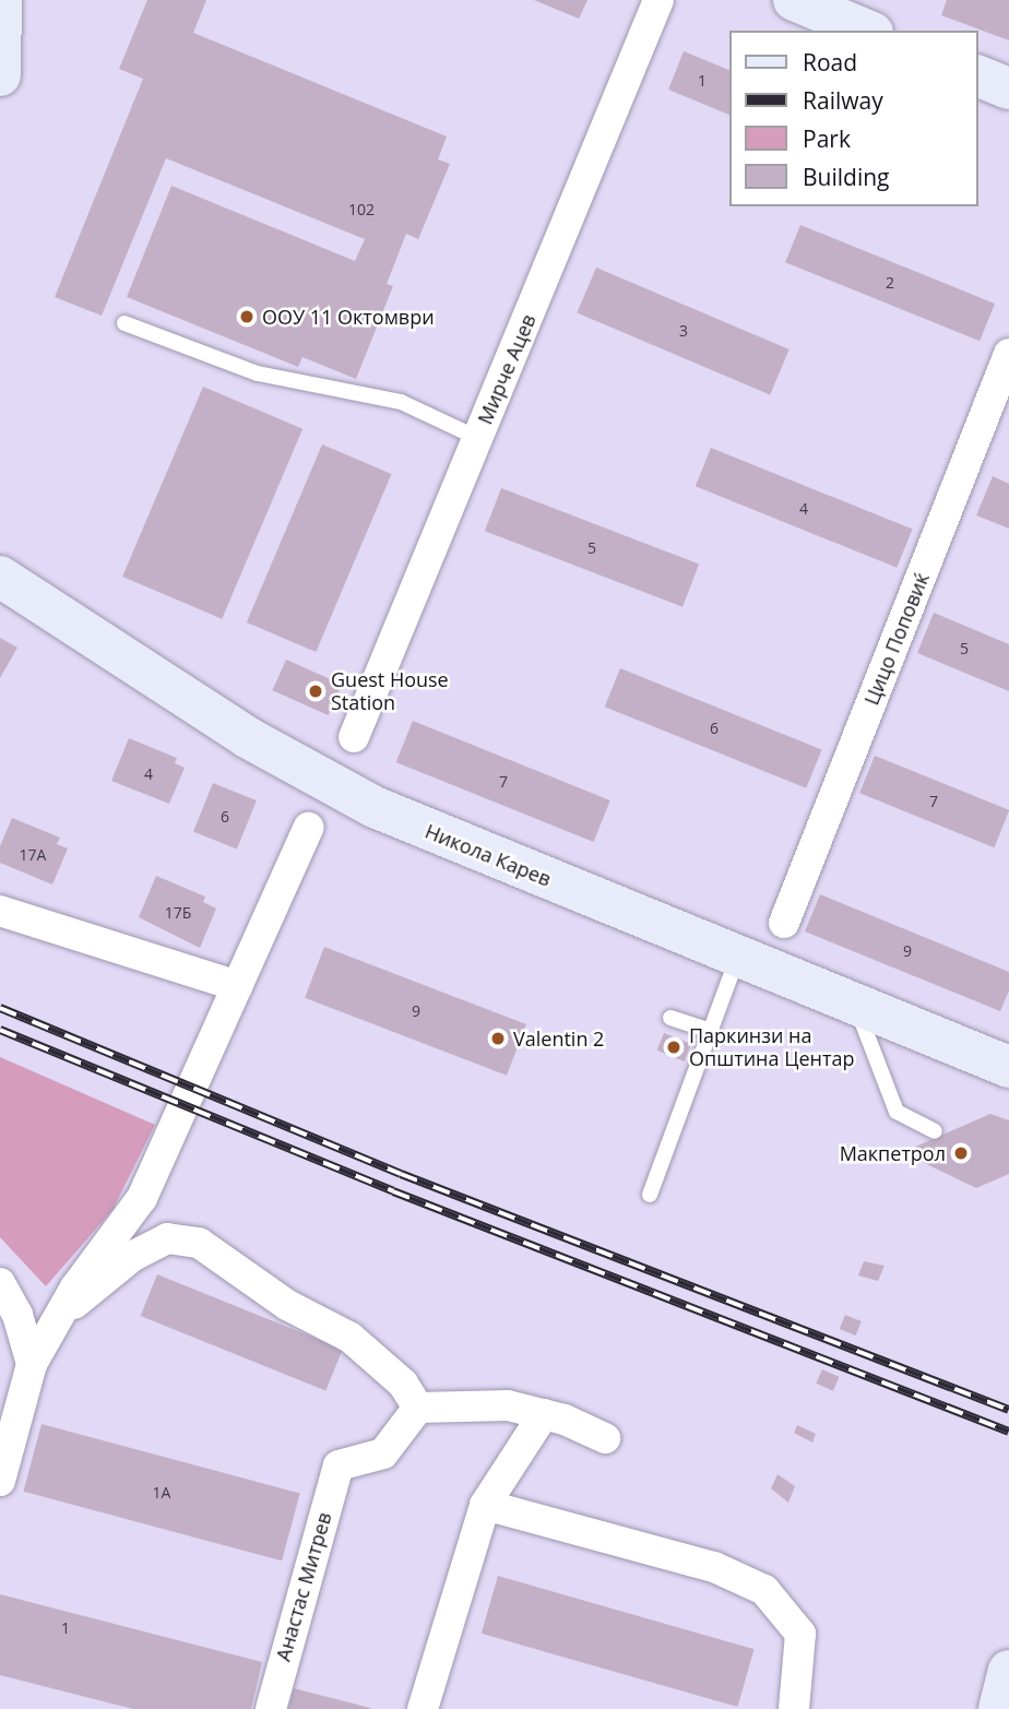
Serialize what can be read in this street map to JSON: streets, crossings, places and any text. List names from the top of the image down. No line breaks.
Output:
{"streets":{"street":["Мирче Ацев","Цицо Поповиќ","Никола Карев","Анастас Митрев"]},"places":["ООУ 11 Октомври","Guest House Station","Valentin 2","Паркинзи на Општина Центар","Макпетрол"],"house_numbers":["1","102","2","3","4","5","5","6","4","7","7","6","17А","17Б","9","9","1А","1"],"legend":["Road","Railway","Park","Building"]}
